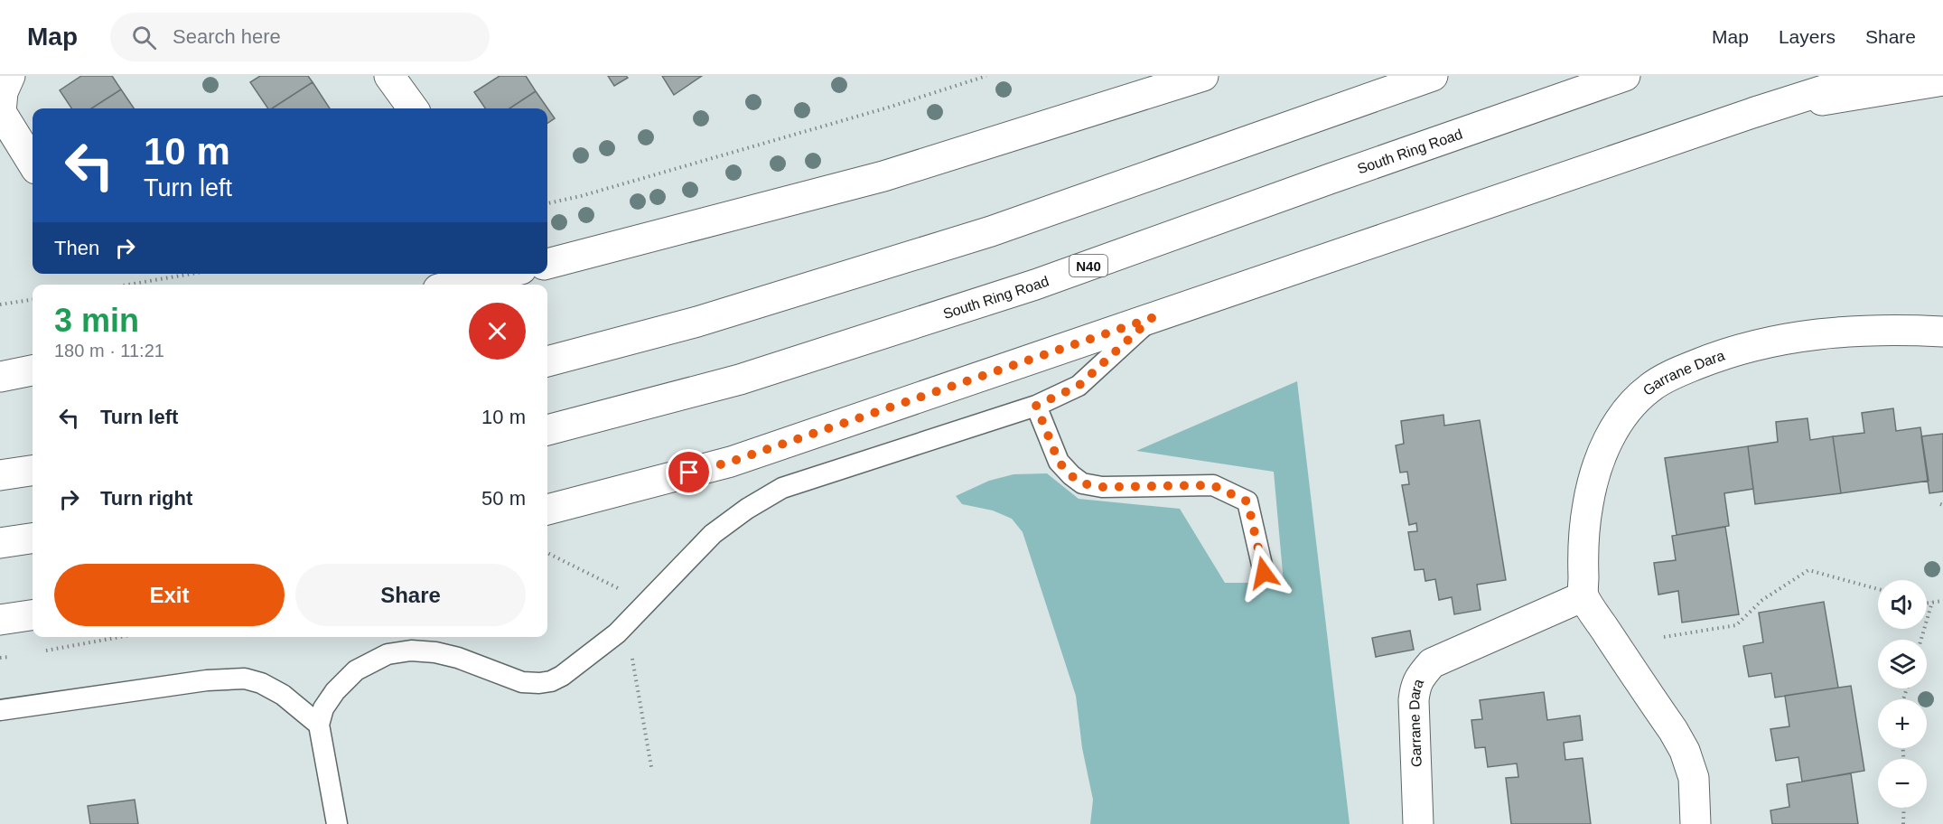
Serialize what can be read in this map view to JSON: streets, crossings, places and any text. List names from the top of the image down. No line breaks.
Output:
{"streets":{"main road":["South Ring Road","N40","Garrane Dara"]},"page":{"header":"Map","search":"Search here","nav":["Map","Layers","Share"],"turn":["10 m","Turn left"],"then":"Then","heading":["3 min","180 m · 11:21"],"list":[{"name":"Turn left","value":"10 m"},{"name":"Turn right","value":"50 m"}],"buttons":["Exit","Share"],"map_buttons":["+","−"]}}
